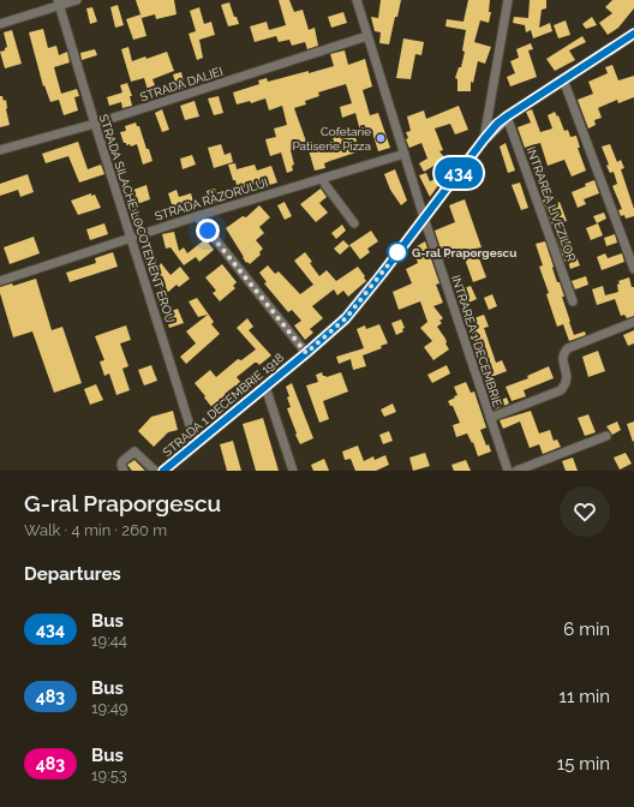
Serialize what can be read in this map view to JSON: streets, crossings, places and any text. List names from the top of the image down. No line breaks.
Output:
{"streets":{"main road":["STRADA 1 DECEMBRIE 1918"],"street":["STRADA DALIEI","STRADA RĂZORULUI","INTRAREA LIVEZILOR","STRADA SILACHE LOCOTENENT EROU","INTRAREA 1 DECEMBRIE"]},"crossings":[["STRADA DALIEI","STRADA SILACHE LOCOTENENT EROU"],["STRADA DALIEI","INTRAREA 1 DECEMBRIE"],["STRADA RĂZORULUI","STRADA SILACHE LOCOTENENT EROU"],["STRADA RĂZORULUI","INTRAREA 1 DECEMBRIE"],["INTRAREA LIVEZILOR","STRADA 1 DECEMBRIE 1918"],["STRADA SILACHE LOCOTENENT EROU","STRADA 1 DECEMBRIE 1918"],["INTRAREA 1 DECEMBRIE","STRADA 1 DECEMBRIE 1918"]],"places":["Cofetarie Patiserie Pizza","G-ral Praporgescu"],"lines":["bus line 434"],"page":{"on_map":"434","heading":[["G-ral Praporgescu","Walk · 4 min · 260 m"],"Departures"],"list":[{"mark":"434","name":"Bus","note":"19:44","value":"6 min"},{"mark":"483","name":"Bus","note":"19:49","value":"11 min"},{"mark":"483","name":"Bus","note":"19:53","value":"15 min"}]}}
